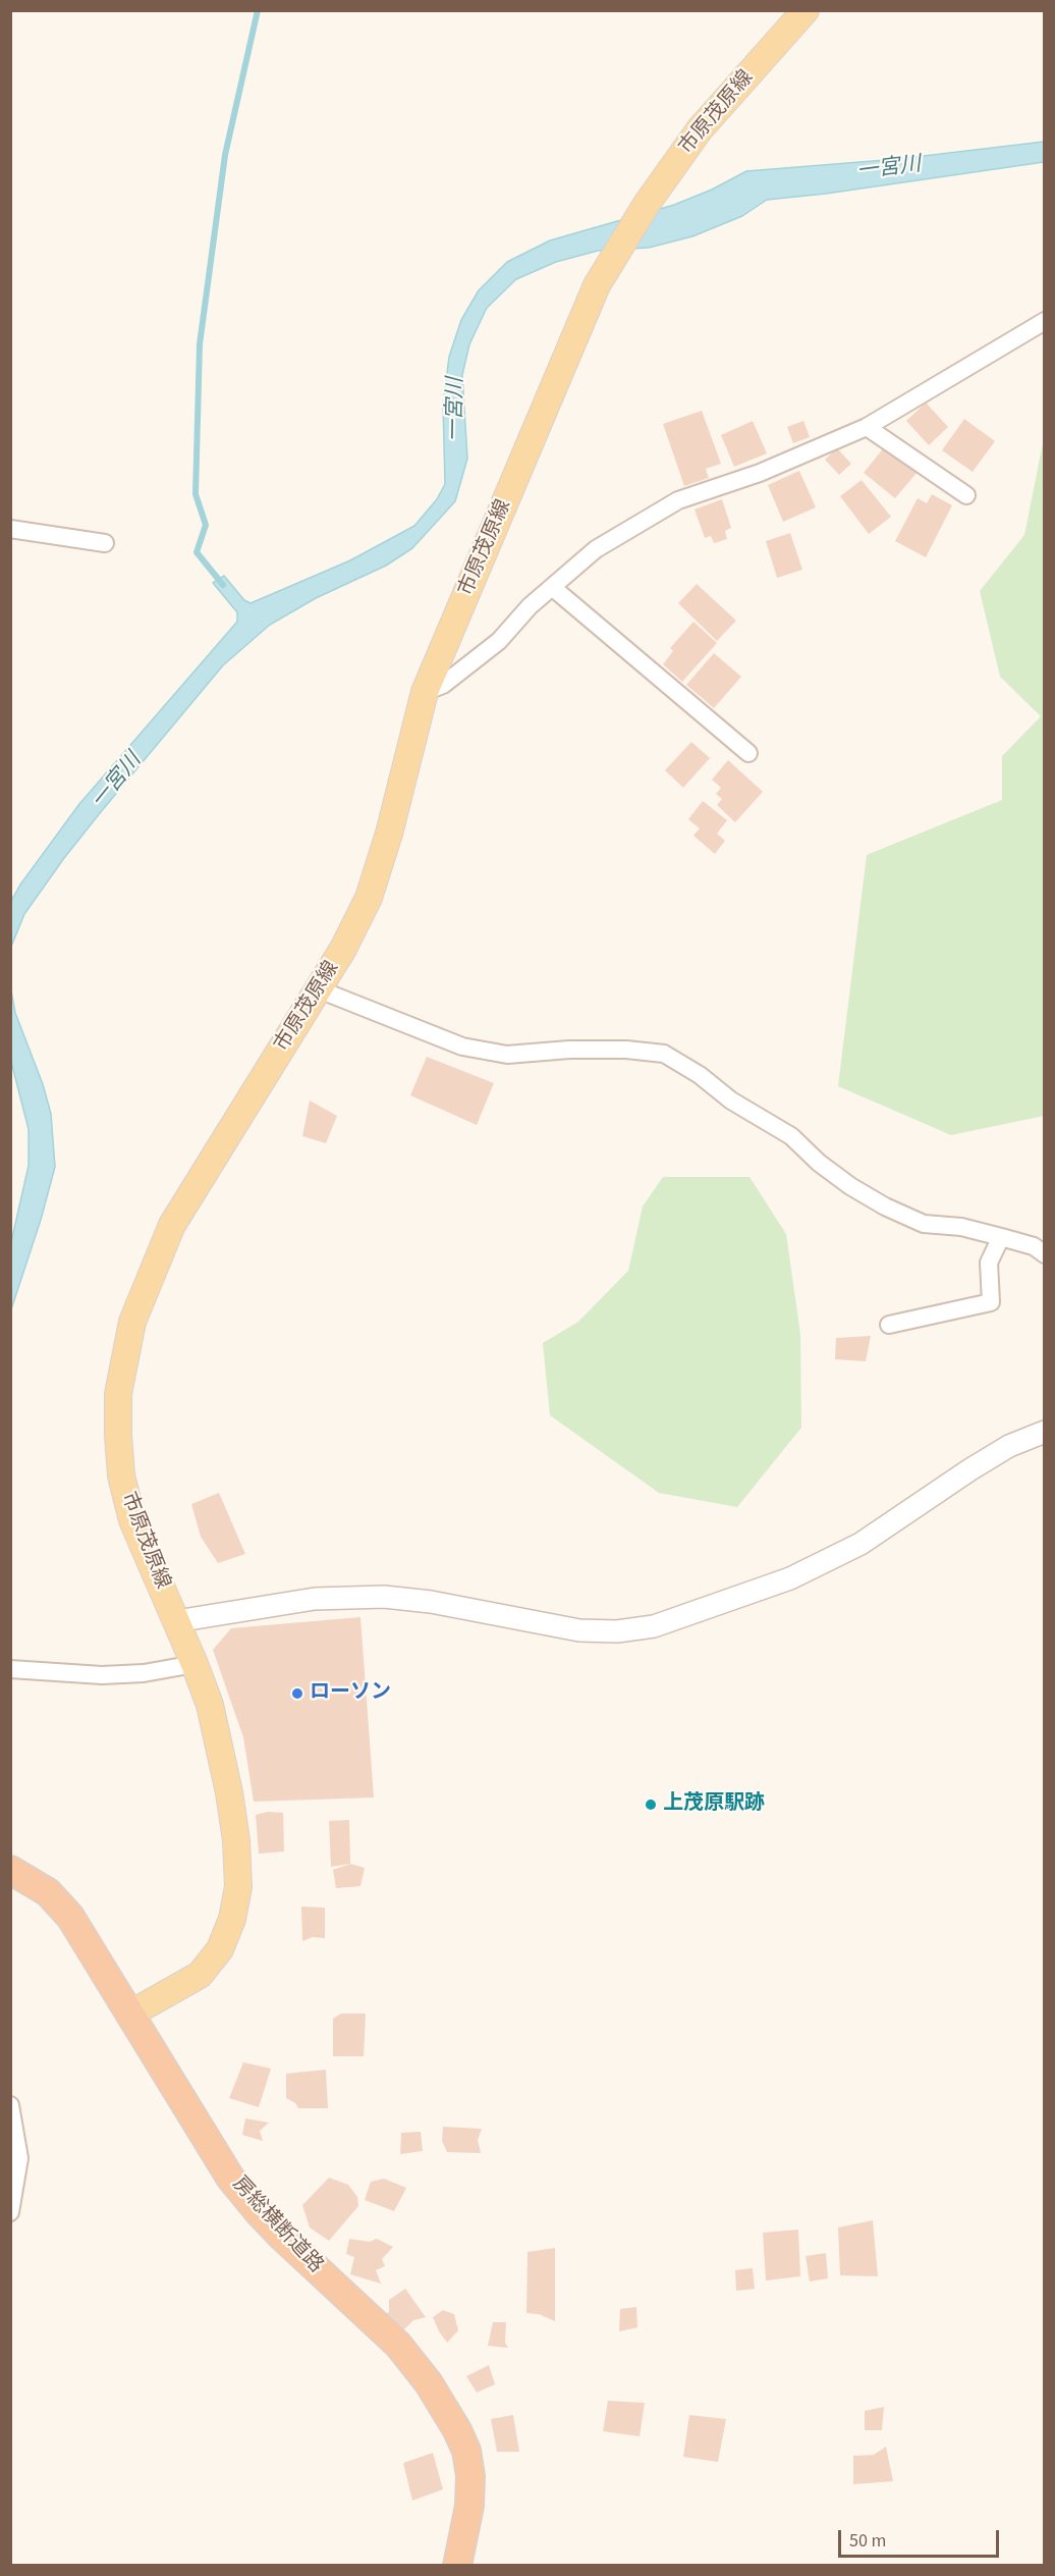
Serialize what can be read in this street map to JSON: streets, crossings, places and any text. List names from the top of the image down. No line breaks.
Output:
{"streets":{"highway":["房総横断道路"],"main road":["市原茂原線"]},"crossings":[["市原茂原線","房総横断道路"]],"water":["一宮川"],"places":["ローソン","上茂原駅跡"],"scale_bar":"50 m"}
